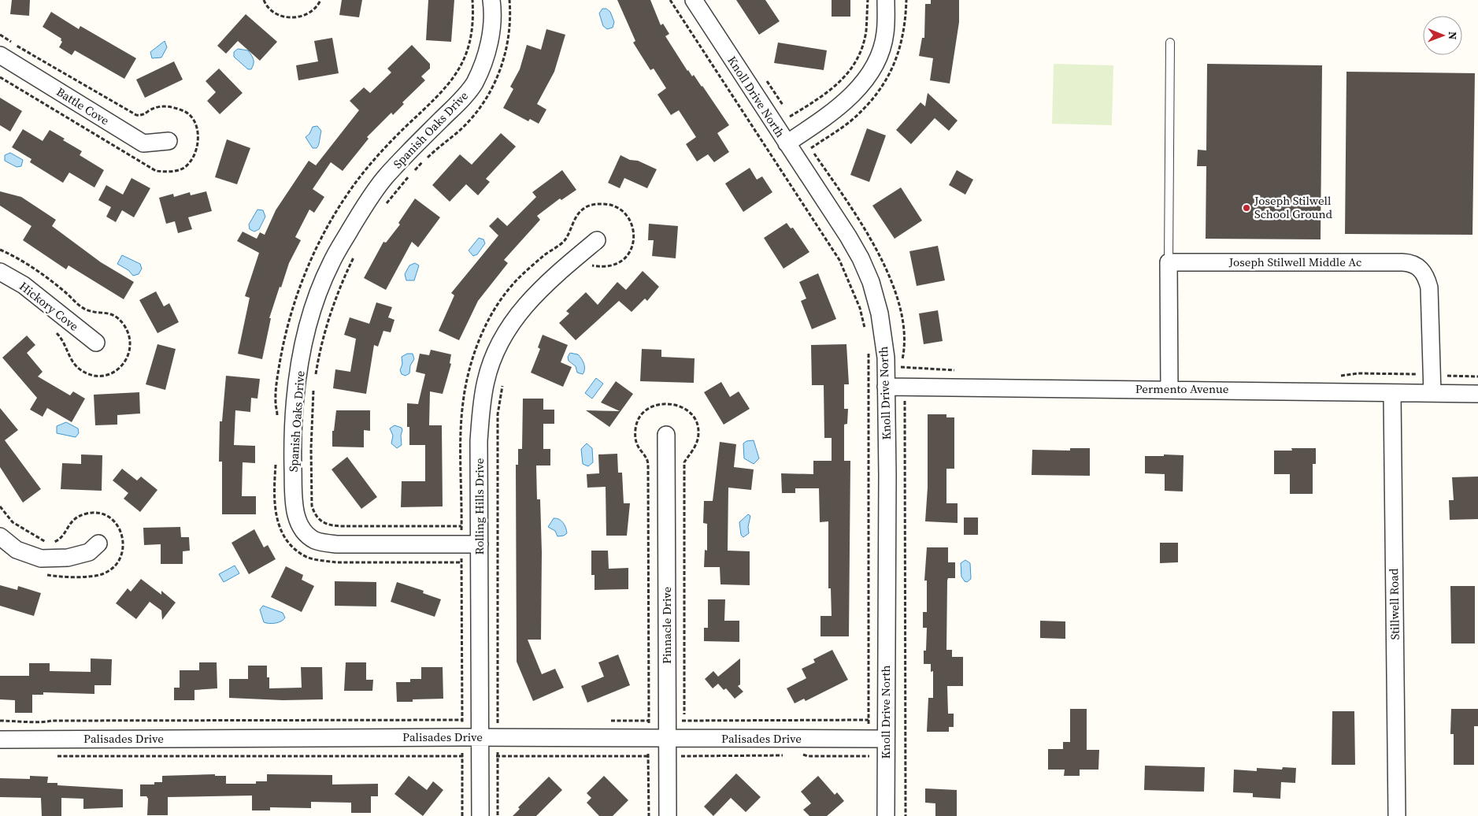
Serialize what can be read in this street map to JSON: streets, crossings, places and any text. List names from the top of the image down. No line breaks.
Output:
{"streets":{"street":["Knoll Drive North","Battle Cove","Spanish Oaks Drive","Joseph Stilwell Middle Ac","Hickory Cove","Permento Avenue","Rolling Hills Drive","Stillwell Road","Pinnacle Drive","Palisades Drive"]},"crossings":[["Knoll Drive North","Permento Avenue"],["Knoll Drive North","Palisades Drive"],["Spanish Oaks Drive","Rolling Hills Drive"],["Joseph Stilwell Middle Ac","Permento Avenue"],["Permento Avenue","Stillwell Road"],["Rolling Hills Drive","Palisades Drive"],["Pinnacle Drive","Palisades Drive"]],"places":["Joseph Stilwell School Ground"],"north":"right"}
